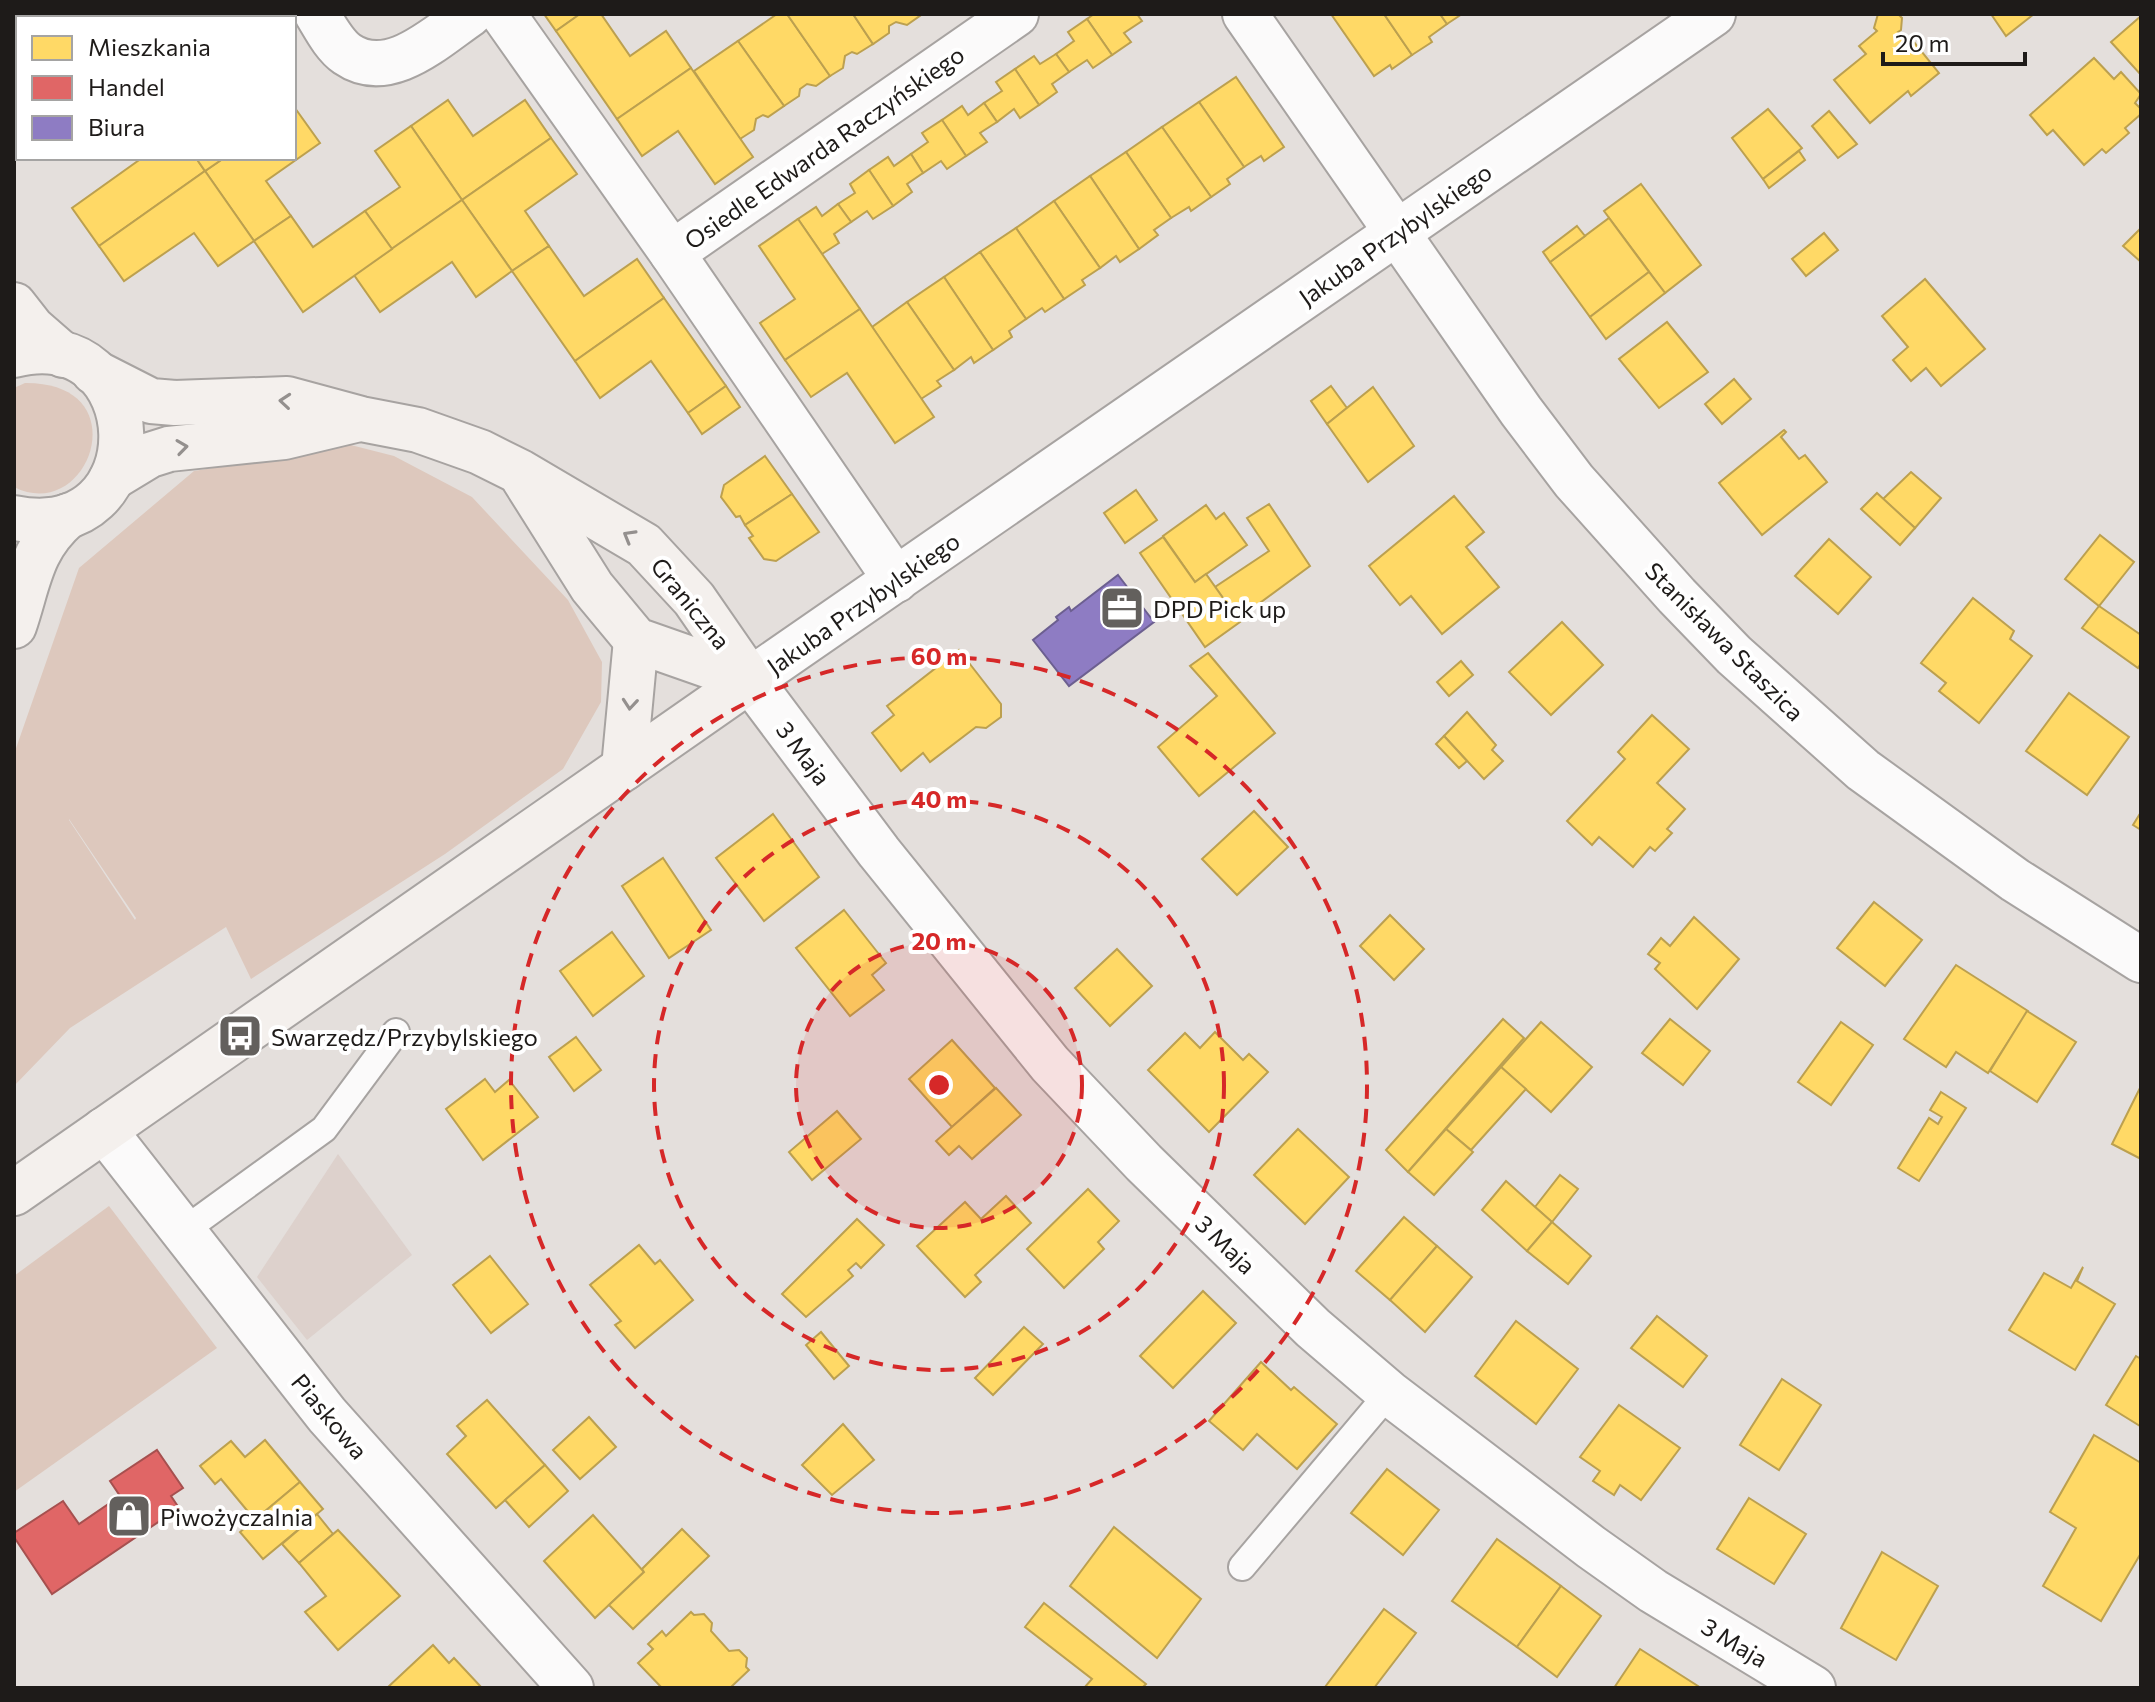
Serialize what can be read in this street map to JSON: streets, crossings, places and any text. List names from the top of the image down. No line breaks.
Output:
{"streets":{"street":["Osiedle Edwarda Raczyńskiego","Jakuba Przybylskiego","Graniczna","Stanisława Staszica","3 Maja","Piaskowa"]},"crossings":[["Osiedle Edwarda Raczyńskiego","Jakuba Przybylskiego"],["Jakuba Przybylskiego","Graniczna"],["Jakuba Przybylskiego","Stanisława Staszica"],["Jakuba Przybylskiego","3 Maja"],["Jakuba Przybylskiego","Piaskowa"],["Graniczna","3 Maja"]],"places":{"office":["DPD Pick up"],"bus stop":["Swarzędz/Przybylskiego"],"shop":["Piwożyczalnia"]},"legend":["Mieszkania","Handel","Biura"],"scale_bar":"20 m","rings":["60 m","40 m","20 m"]}
